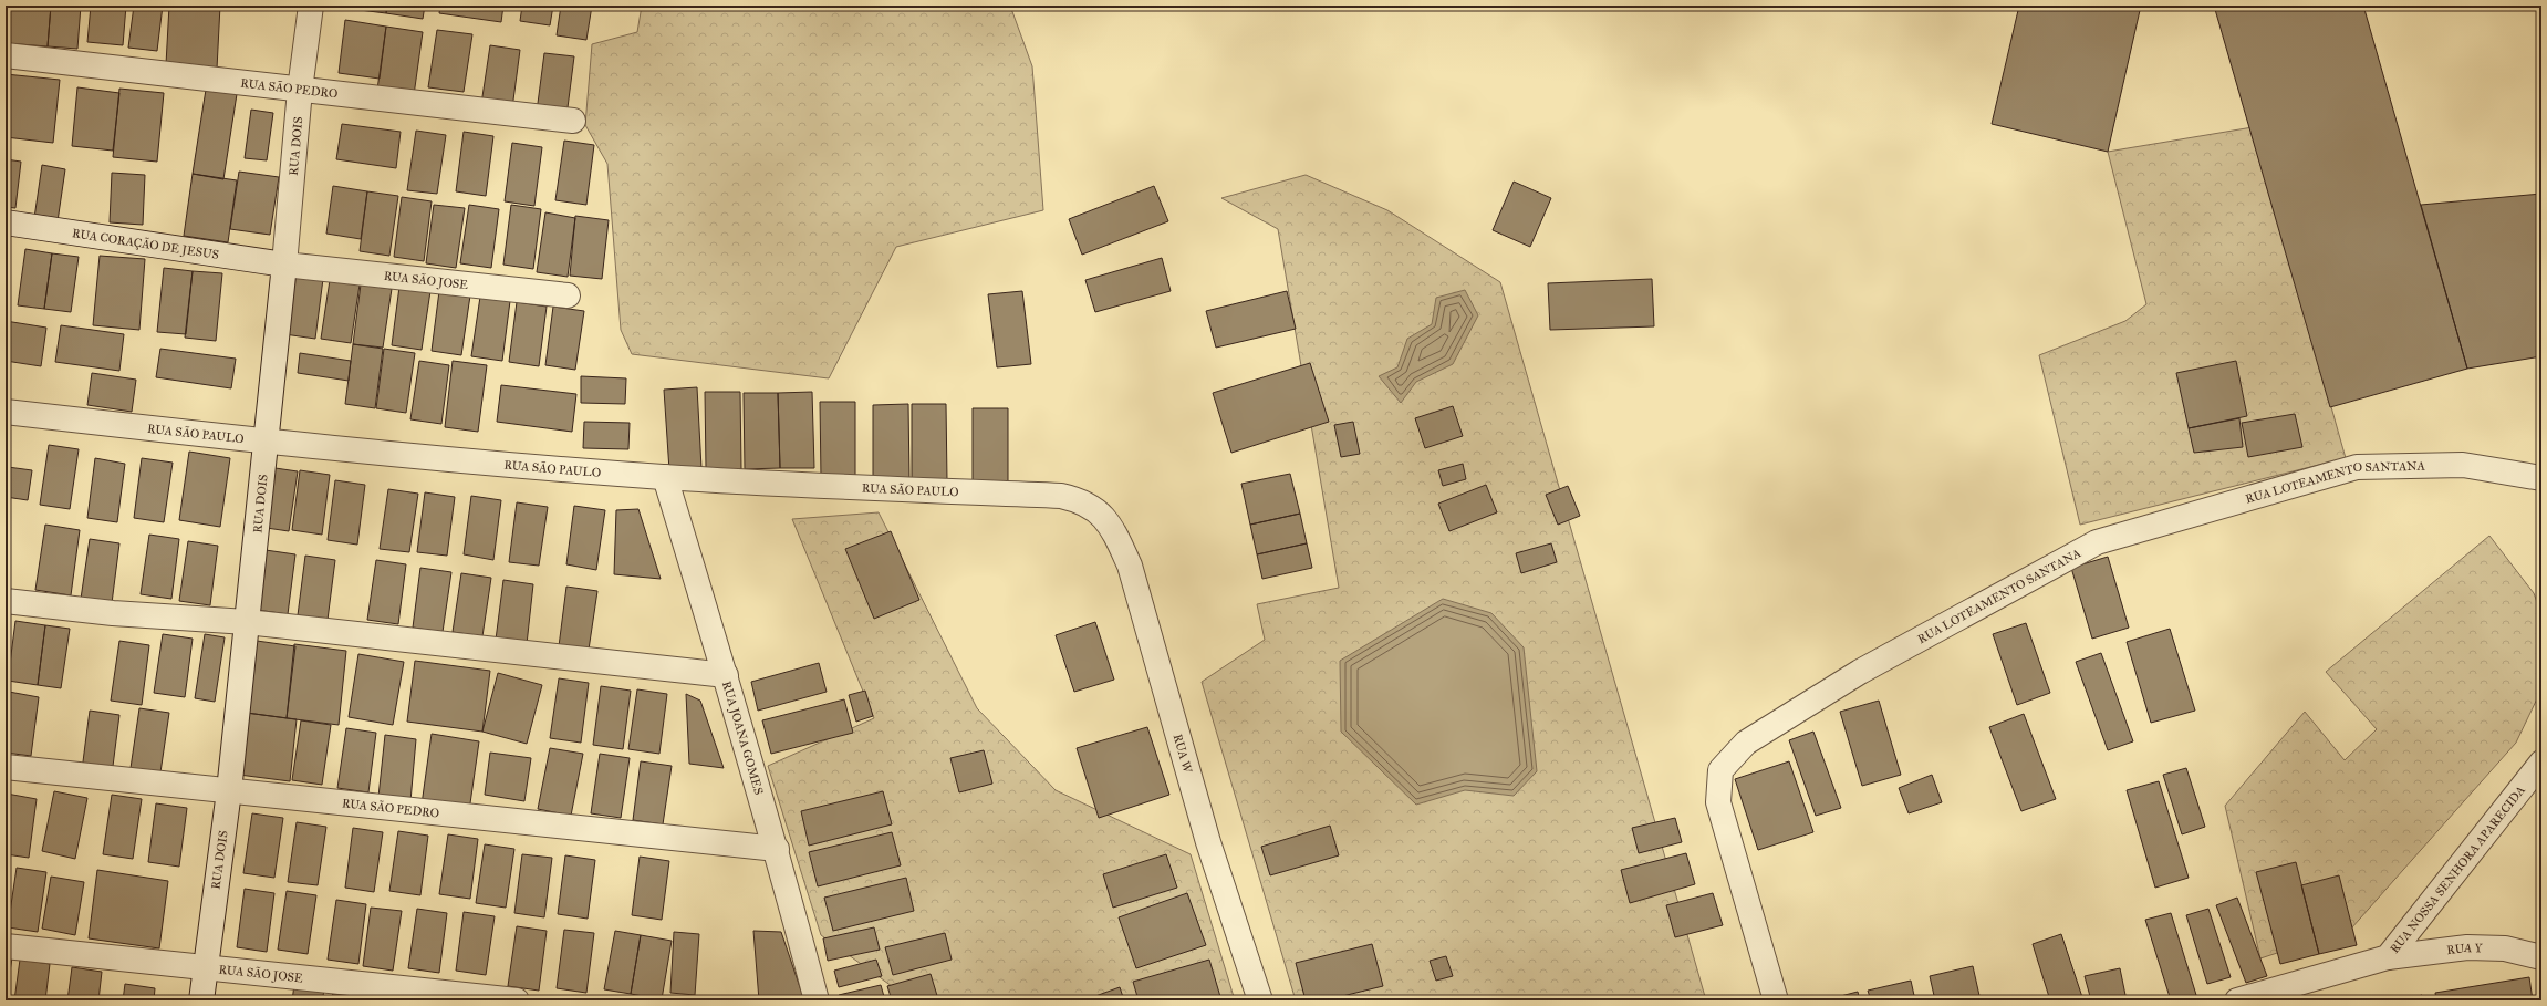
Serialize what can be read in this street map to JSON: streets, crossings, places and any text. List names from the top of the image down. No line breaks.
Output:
{"streets":{"street":["RUA SÃO PEDRO","RUA DOIS","RUA CORAÇÃO DE JESUS","RUA SÃO JOSE","RUA SÃO PAULO","RUA LOTEAMENTO SANTANA","RUA JOANA GOMES","RUA W","RUA NOSSA SENHORA APARECIDA","RUA Y"]},"crossings":[["RUA SÃO PEDRO","RUA DOIS"],["RUA SÃO PEDRO","RUA JOANA GOMES"],["RUA DOIS","RUA CORAÇÃO DE JESUS"],["RUA DOIS","RUA SÃO JOSE"],["RUA DOIS","RUA SÃO PAULO"],["RUA CORAÇÃO DE JESUS","RUA SÃO JOSE"],["RUA SÃO PAULO","RUA JOANA GOMES"],["RUA SÃO PAULO","RUA W"],["RUA NOSSA SENHORA APARECIDA","RUA Y"]]}
